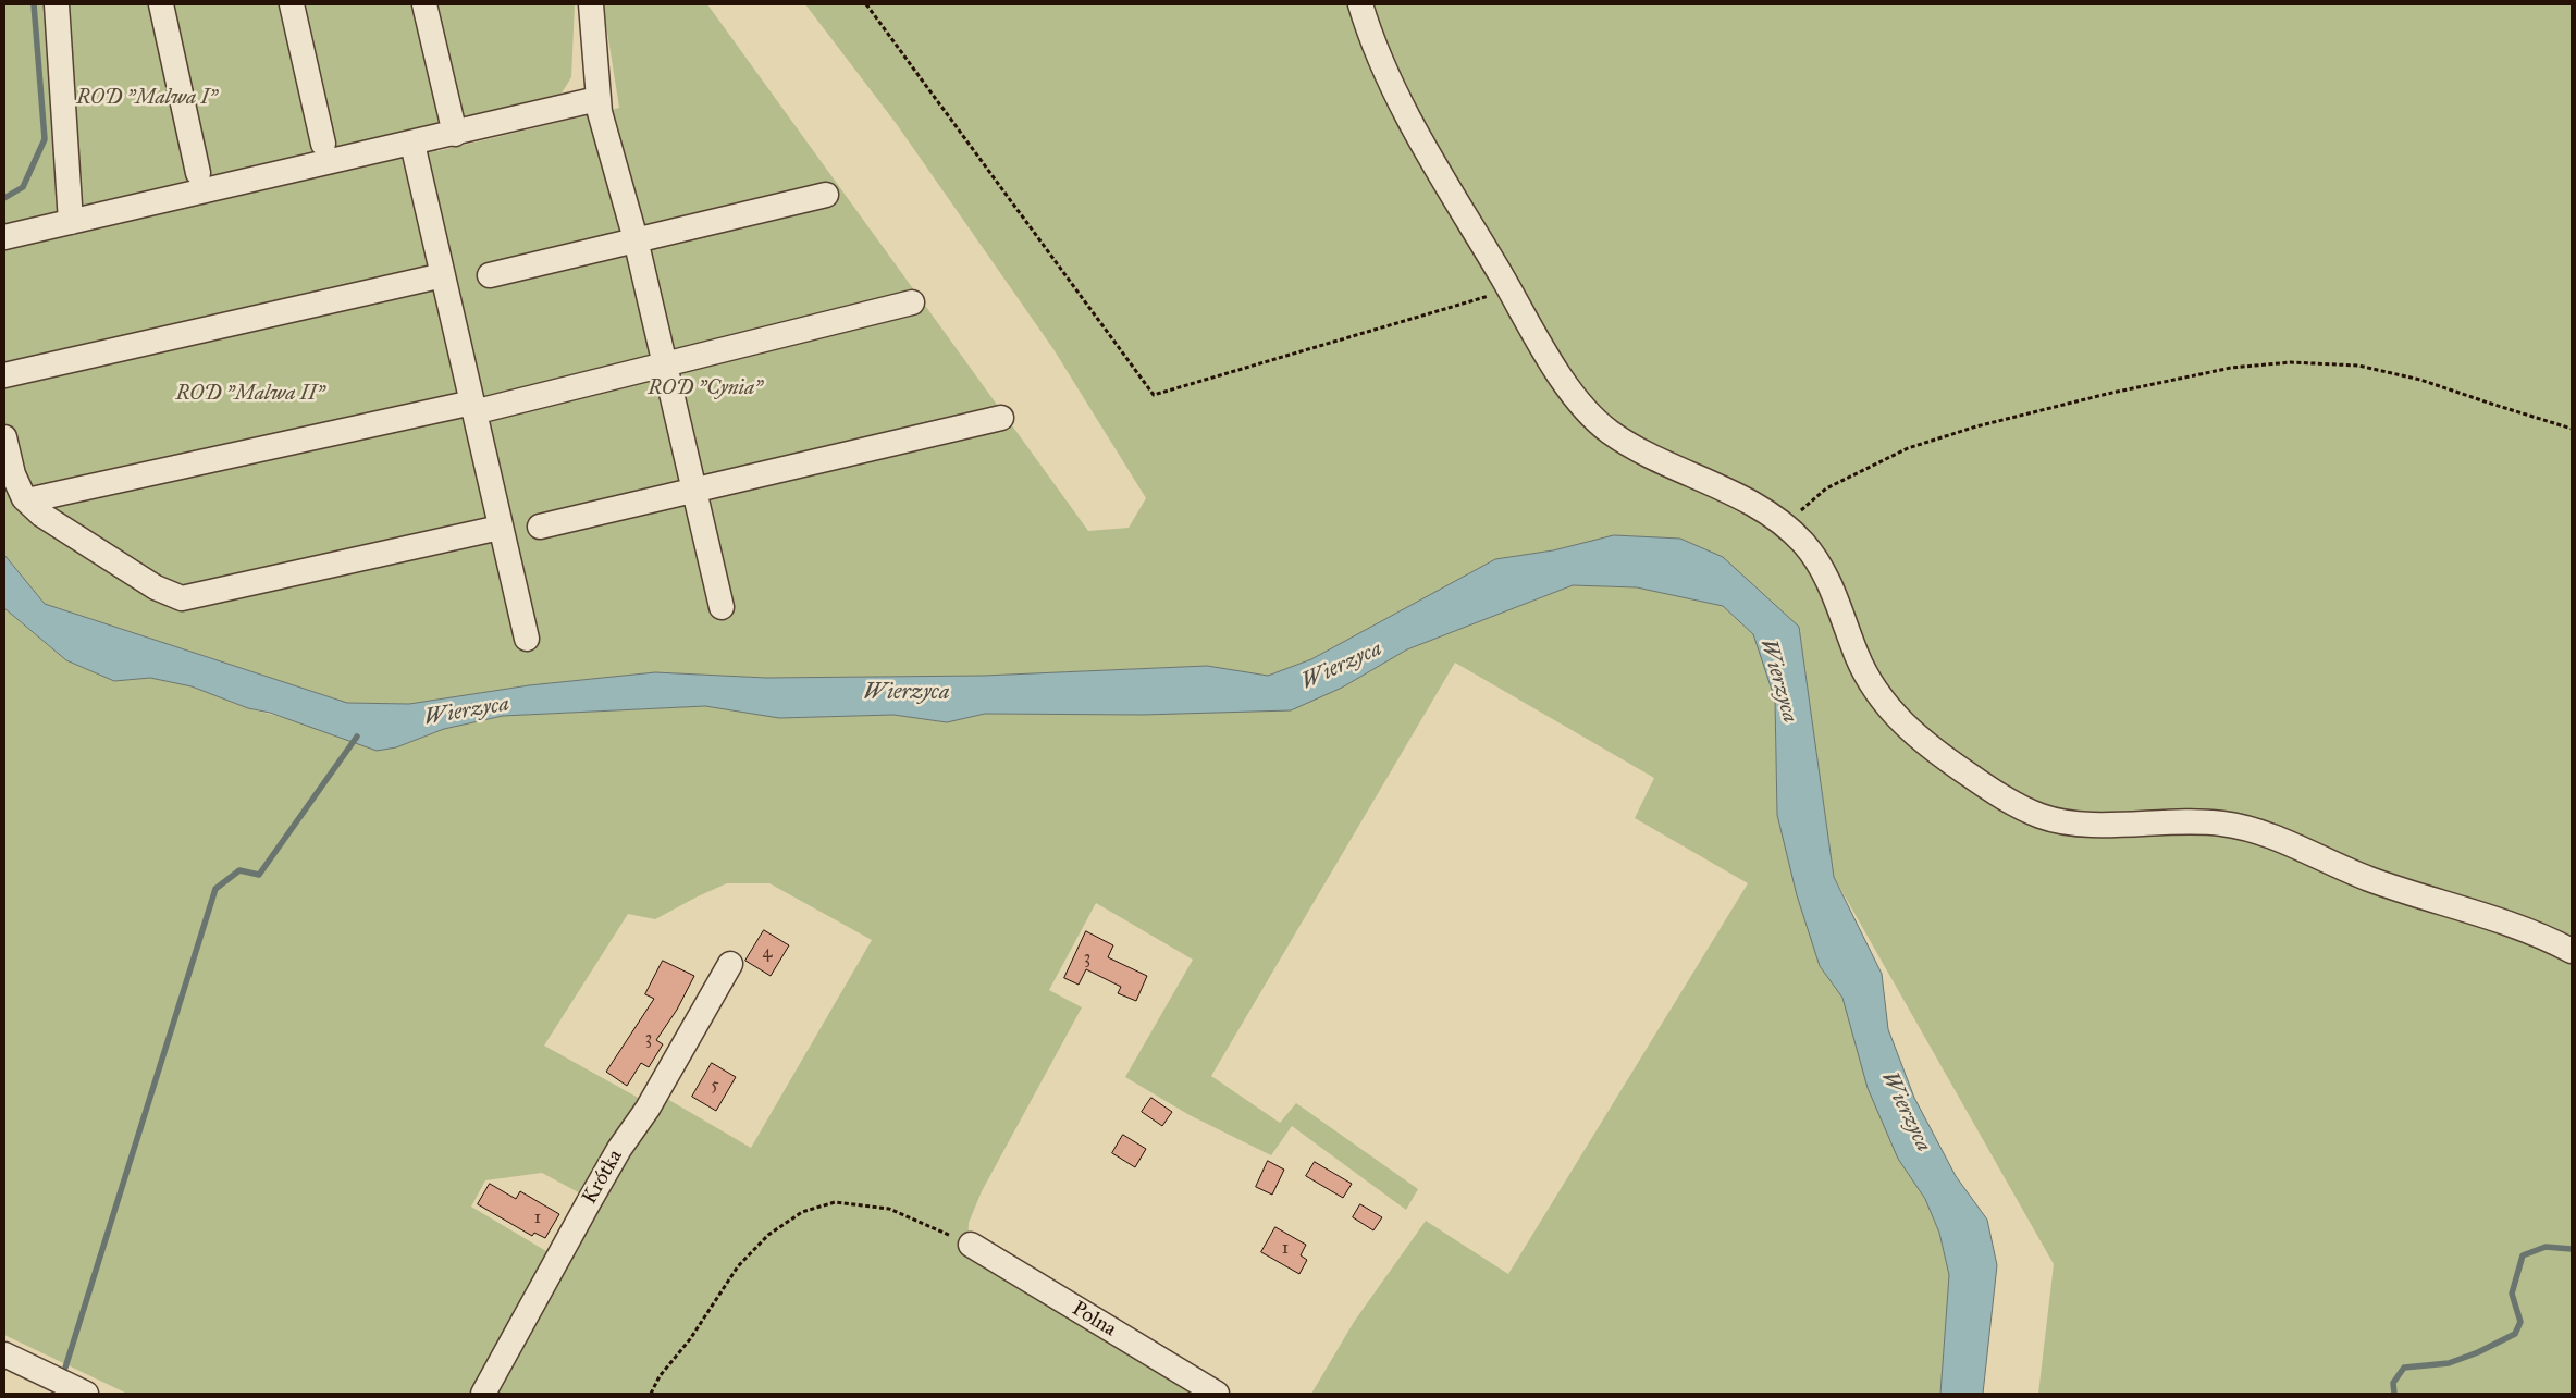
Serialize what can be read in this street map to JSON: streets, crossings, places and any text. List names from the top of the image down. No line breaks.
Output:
{"streets":{"street":["Krótka","Polna"]},"water":["Wierzyca"],"parks":["ROD \"Malwa I\"","ROD \"Cynia\"","ROD \"Malwa II\""],"house_numbers":["4","3","3","5","1","1"]}
